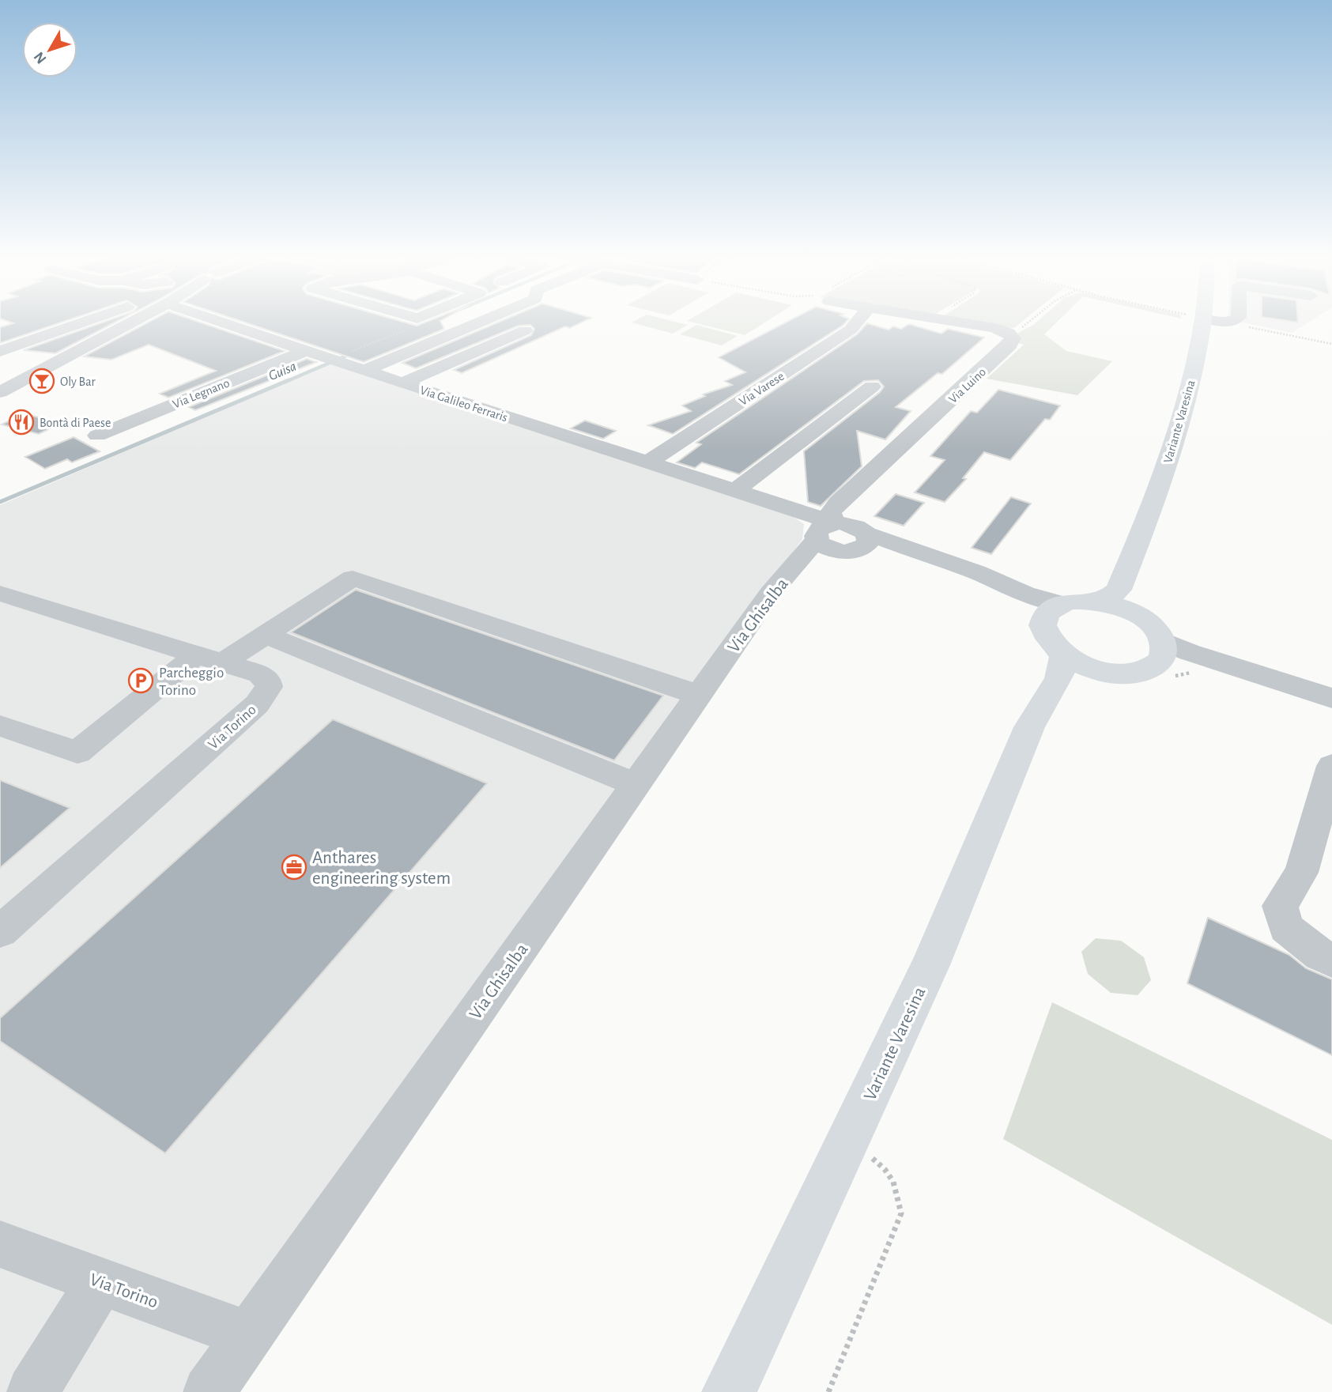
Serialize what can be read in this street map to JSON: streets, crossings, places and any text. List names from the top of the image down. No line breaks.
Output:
{"streets":{"main road":["Variante Varesina"],"street":["Via Luino","Via Varese","Via Legnano","Via Galileo Ferraris","Via Ghisalba","Via Torino"]},"crossings":[["Via Luino","Via Galileo Ferraris"],["Via Luino","Via Ghisalba"],["Via Varese","Via Galileo Ferraris"],["Via Legnano","Via Galileo Ferraris"],["Via Galileo Ferraris","Variante Varesina"],["Via Galileo Ferraris","Via Ghisalba"],["Via Ghisalba","Via Torino"]],"water":["Guisa"],"places":{"bar":["Oly Bar"],"restaurant":["Bontà di Paese"],"parking":["Parcheggio Torino"],"office":["Anthares engineering system"]},"north":"bottom left"}
